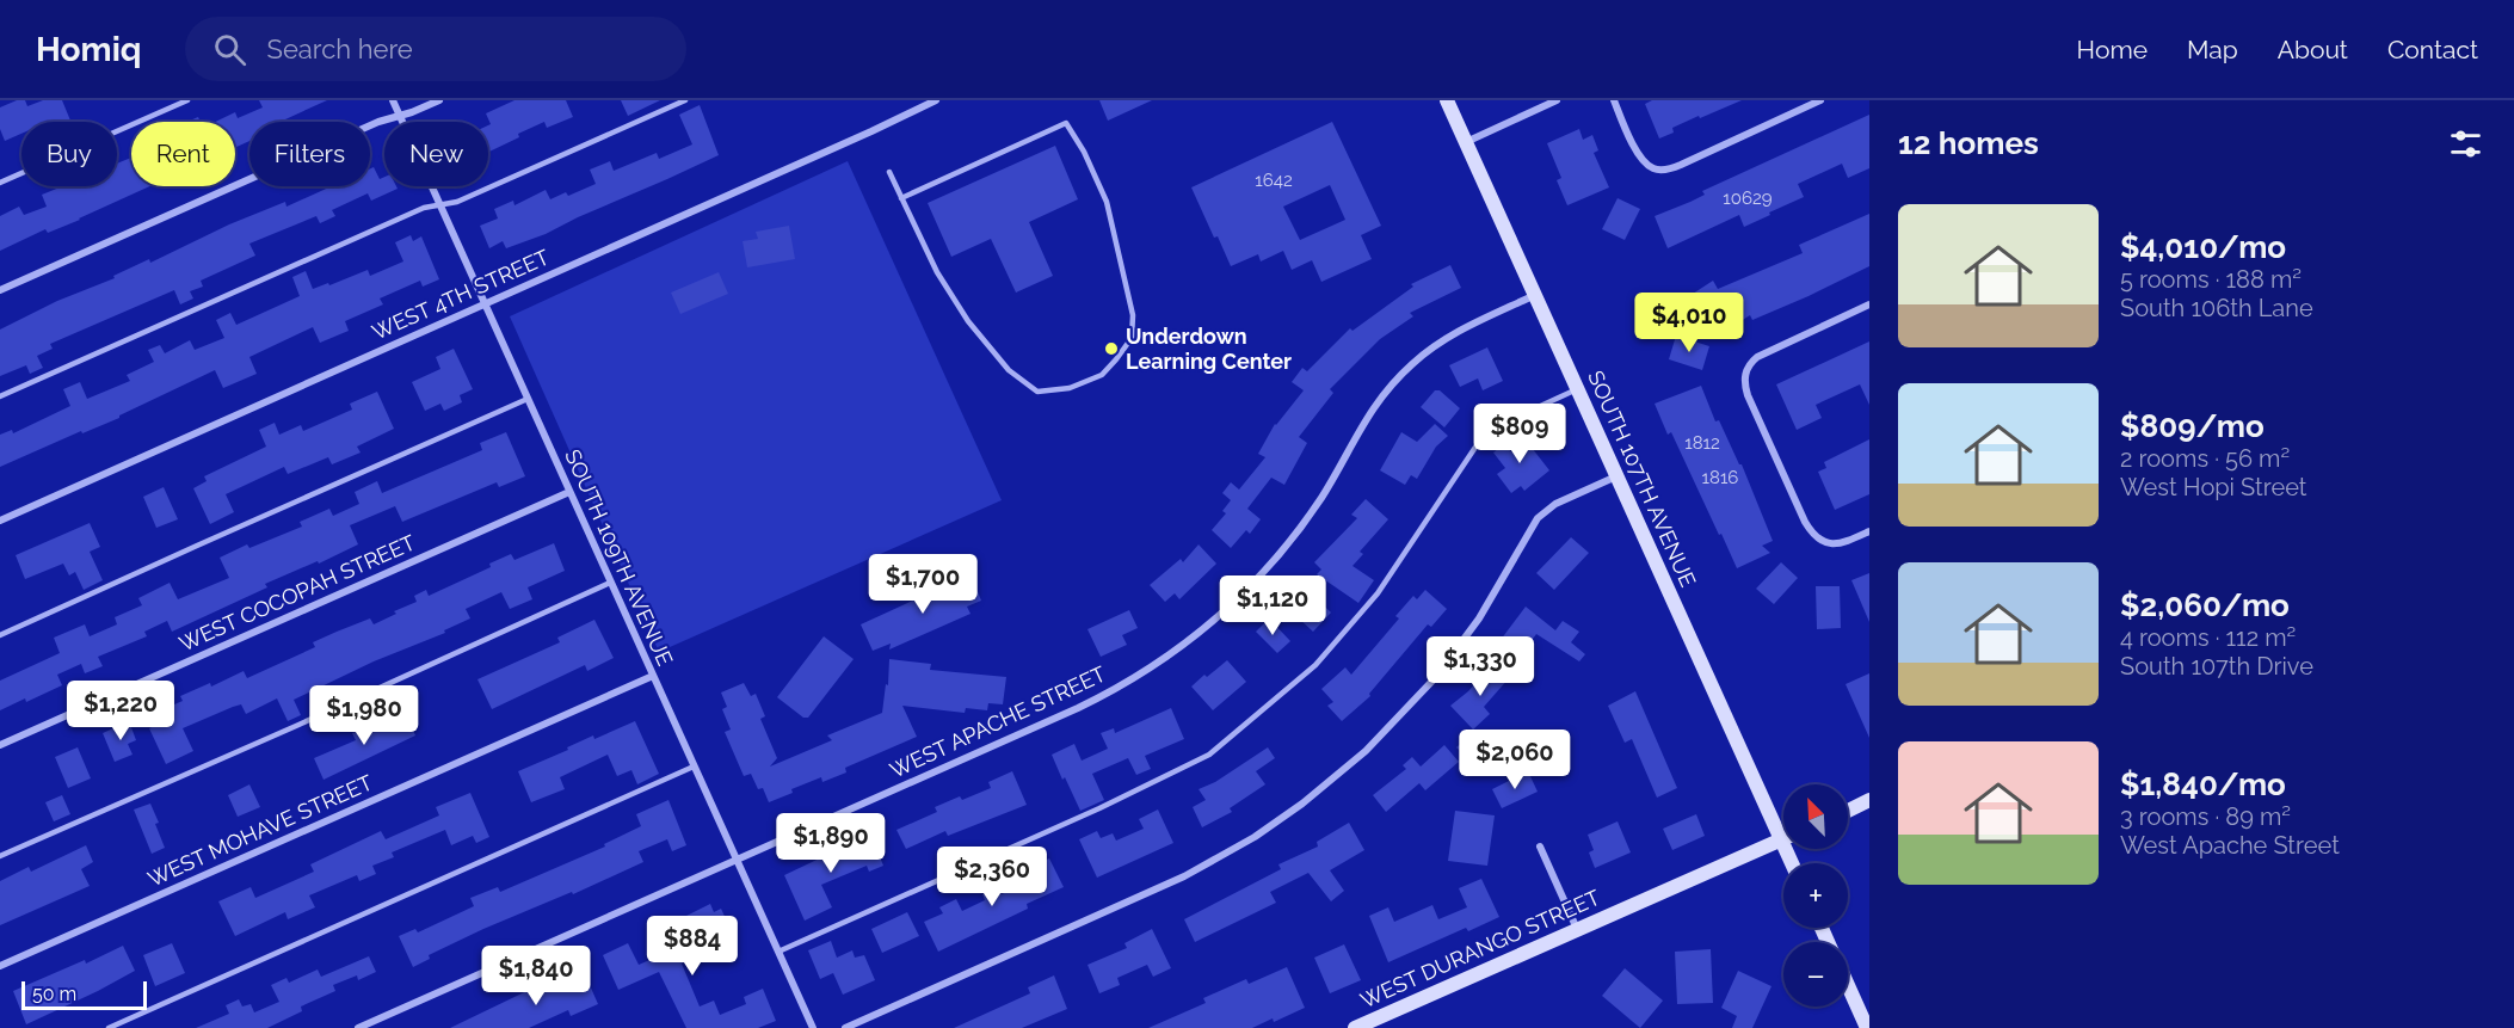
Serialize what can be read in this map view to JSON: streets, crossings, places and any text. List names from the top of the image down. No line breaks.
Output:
{"streets":{"main road":["SOUTH 107TH AVENUE","WEST DURANGO STREET"],"street":["WEST 4TH STREET","SOUTH 109TH AVENUE","WEST COCOPAH STREET","WEST APACHE STREET","WEST MOHAVE STREET"]},"crossings":[["WEST 4TH STREET","SOUTH 109TH AVENUE"],["SOUTH 107TH AVENUE","WEST APACHE STREET"],["SOUTH 107TH AVENUE","WEST DURANGO STREET"],["SOUTH 109TH AVENUE","WEST COCOPAH STREET"],["SOUTH 109TH AVENUE","WEST APACHE STREET"],["SOUTH 109TH AVENUE","WEST MOHAVE STREET"]],"places":["Underdown Learning Center"],"house_numbers":["1642","10629","1812","1816"],"scale_bar":"50 m","north":"top left","page":{"header":"Homiq","search":"Search here","nav":["Home","Map","About","Contact"],"heading":"12 homes","chip":["Buy","Rent","Filters","New"],"list":[{"name":"$4,010/mo","note":"5 rooms · 188 m² · South 106th Lane"},{"name":"$809/mo","note":"2 rooms · 56 m² · West Hopi Street"},{"name":"$2,060/mo","note":"4 rooms · 112 m² · South 107th Drive"},{"name":"$1,840/mo","note":"3 rooms · 89 m² · West Apache Street"}],"price":["$4,010","$809","$1,700","$1,120","$1,330","$1,220","$1,980","$2,060","$1,890","$2,360","$884","$1,840"],"map_buttons":["+","−"],"scale":"50 m"}}
